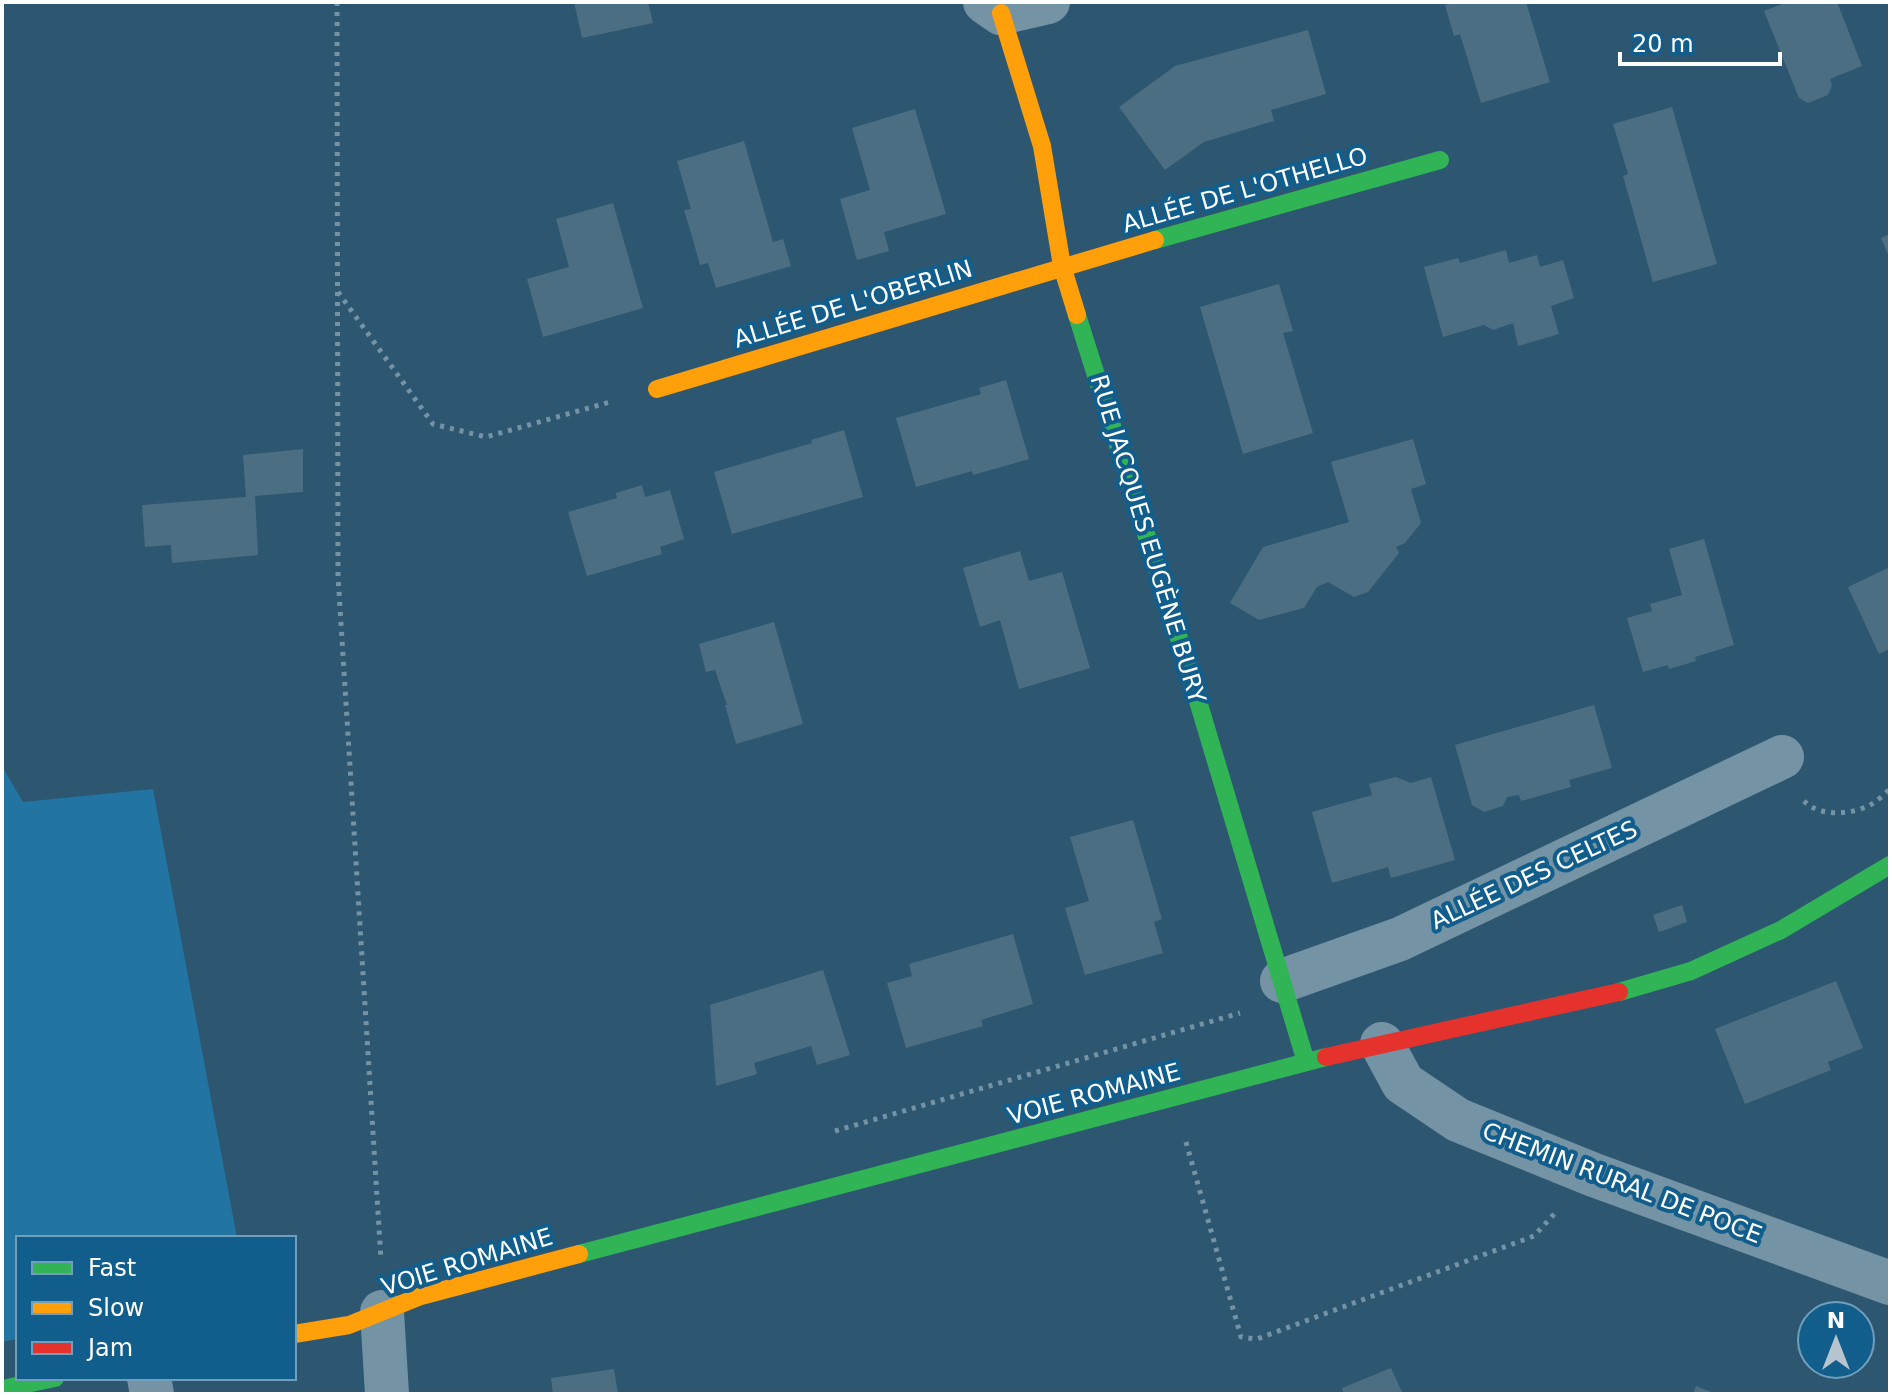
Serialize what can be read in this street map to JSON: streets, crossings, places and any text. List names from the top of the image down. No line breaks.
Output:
{"streets":{"street":["ALLÉE DE L'OTHELLO","ALLÉE DE L'OBERLIN","RUE JACQUES EUGÈNE BURY","ALLÉE DES CELTES","VOIE ROMAINE","CHEMIN RURAL DE POCE"]},"crossings":[["ALLÉE DE L'OTHELLO","ALLÉE DE L'OBERLIN"],["ALLÉE DE L'OTHELLO","RUE JACQUES EUGÈNE BURY"],["ALLÉE DE L'OBERLIN","RUE JACQUES EUGÈNE BURY"],["RUE JACQUES EUGÈNE BURY","ALLÉE DES CELTES"],["RUE JACQUES EUGÈNE BURY","VOIE ROMAINE"],["VOIE ROMAINE","CHEMIN RURAL DE POCE"]],"legend":["Fast","Slow","Jam"],"scale_bar":"20 m","north":"top"}
